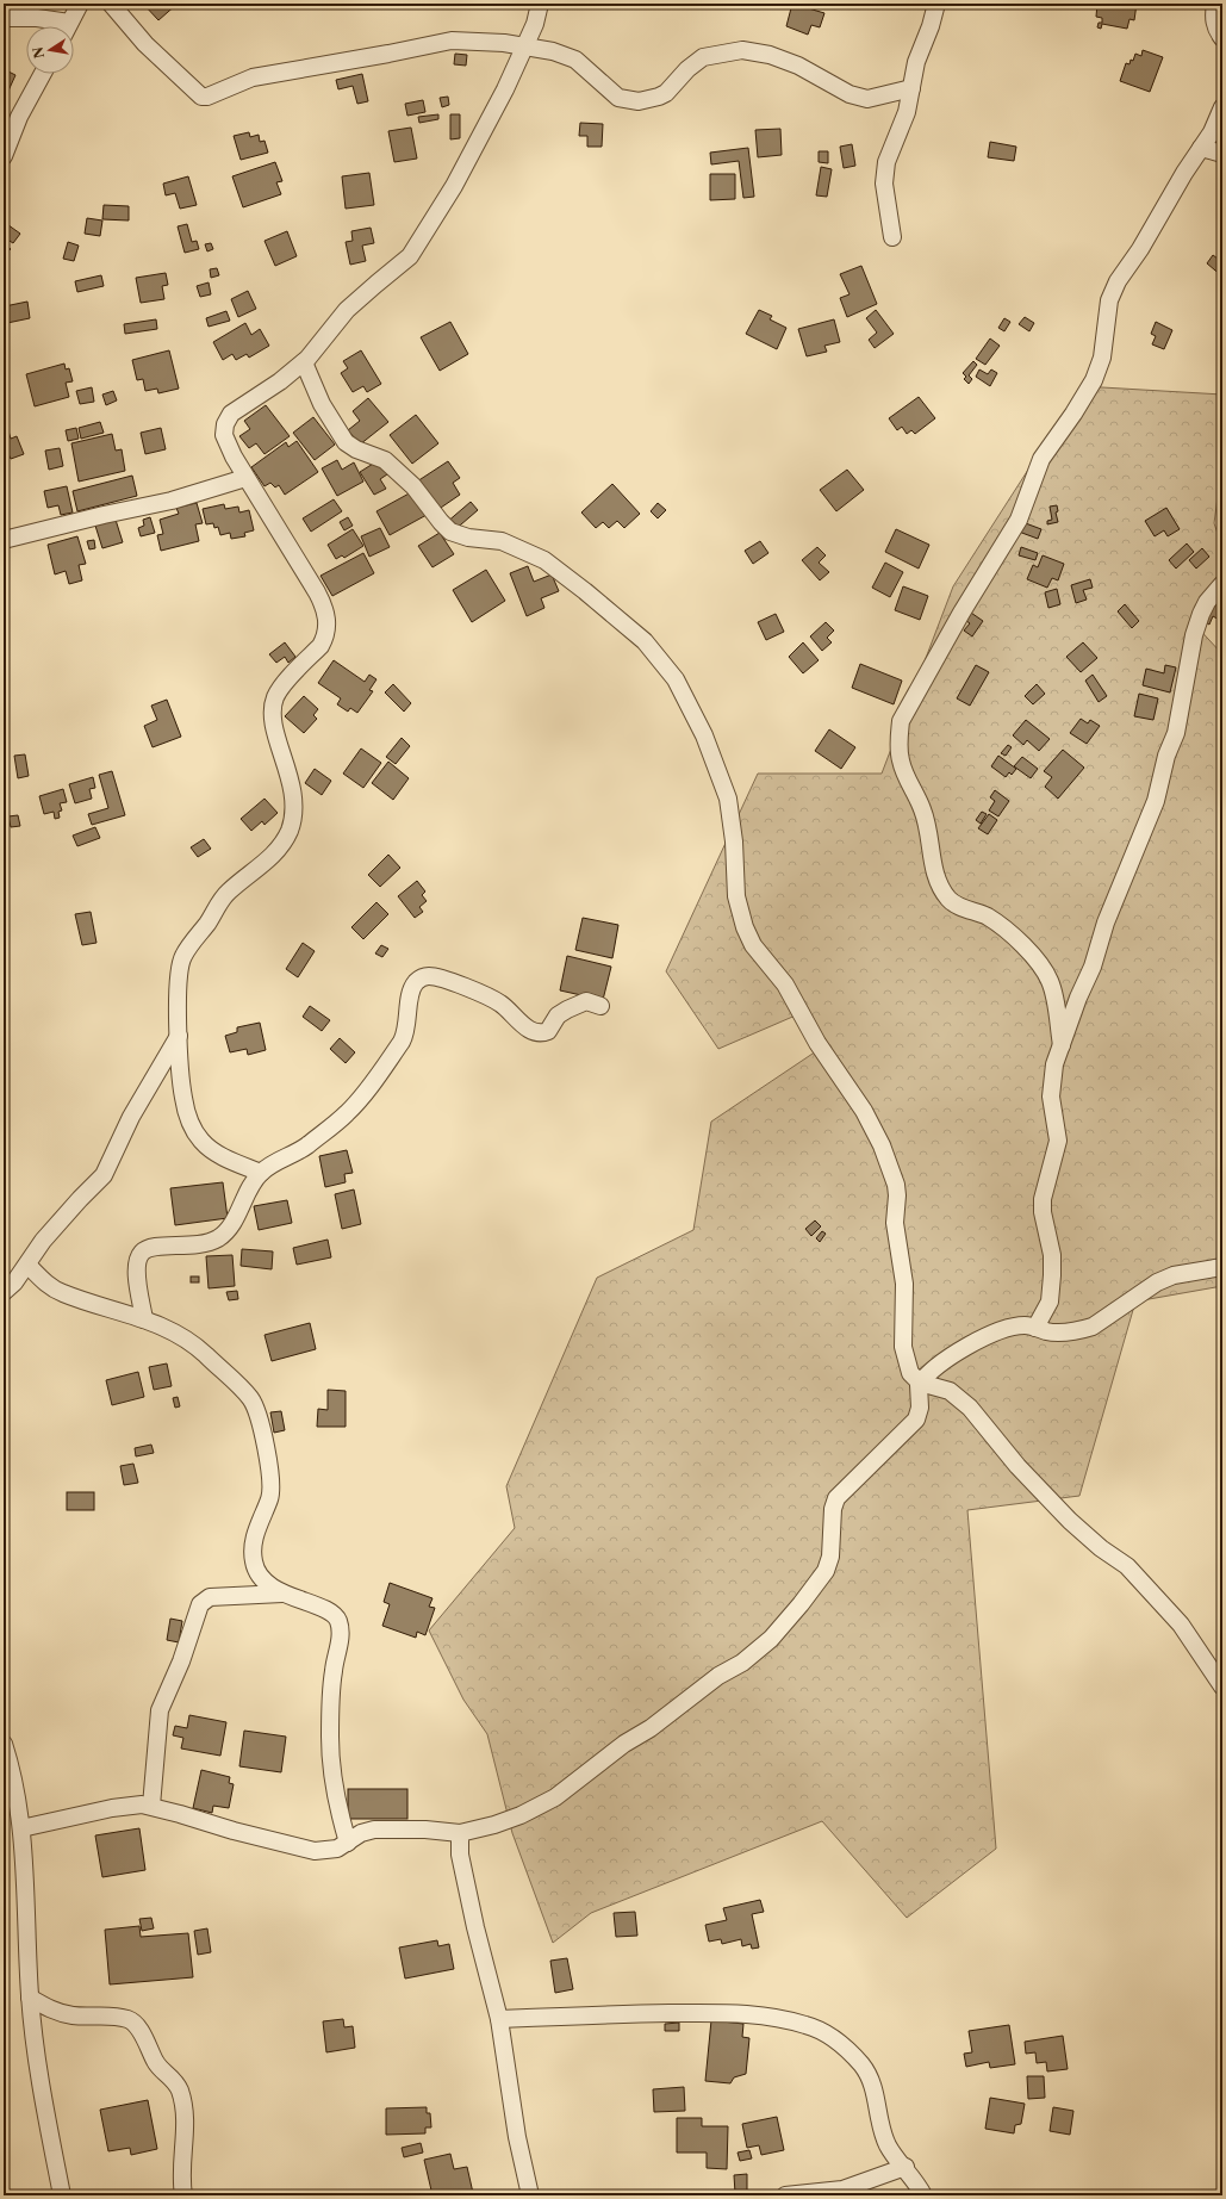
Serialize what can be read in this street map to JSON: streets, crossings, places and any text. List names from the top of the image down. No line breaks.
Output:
{"north":"left"}
